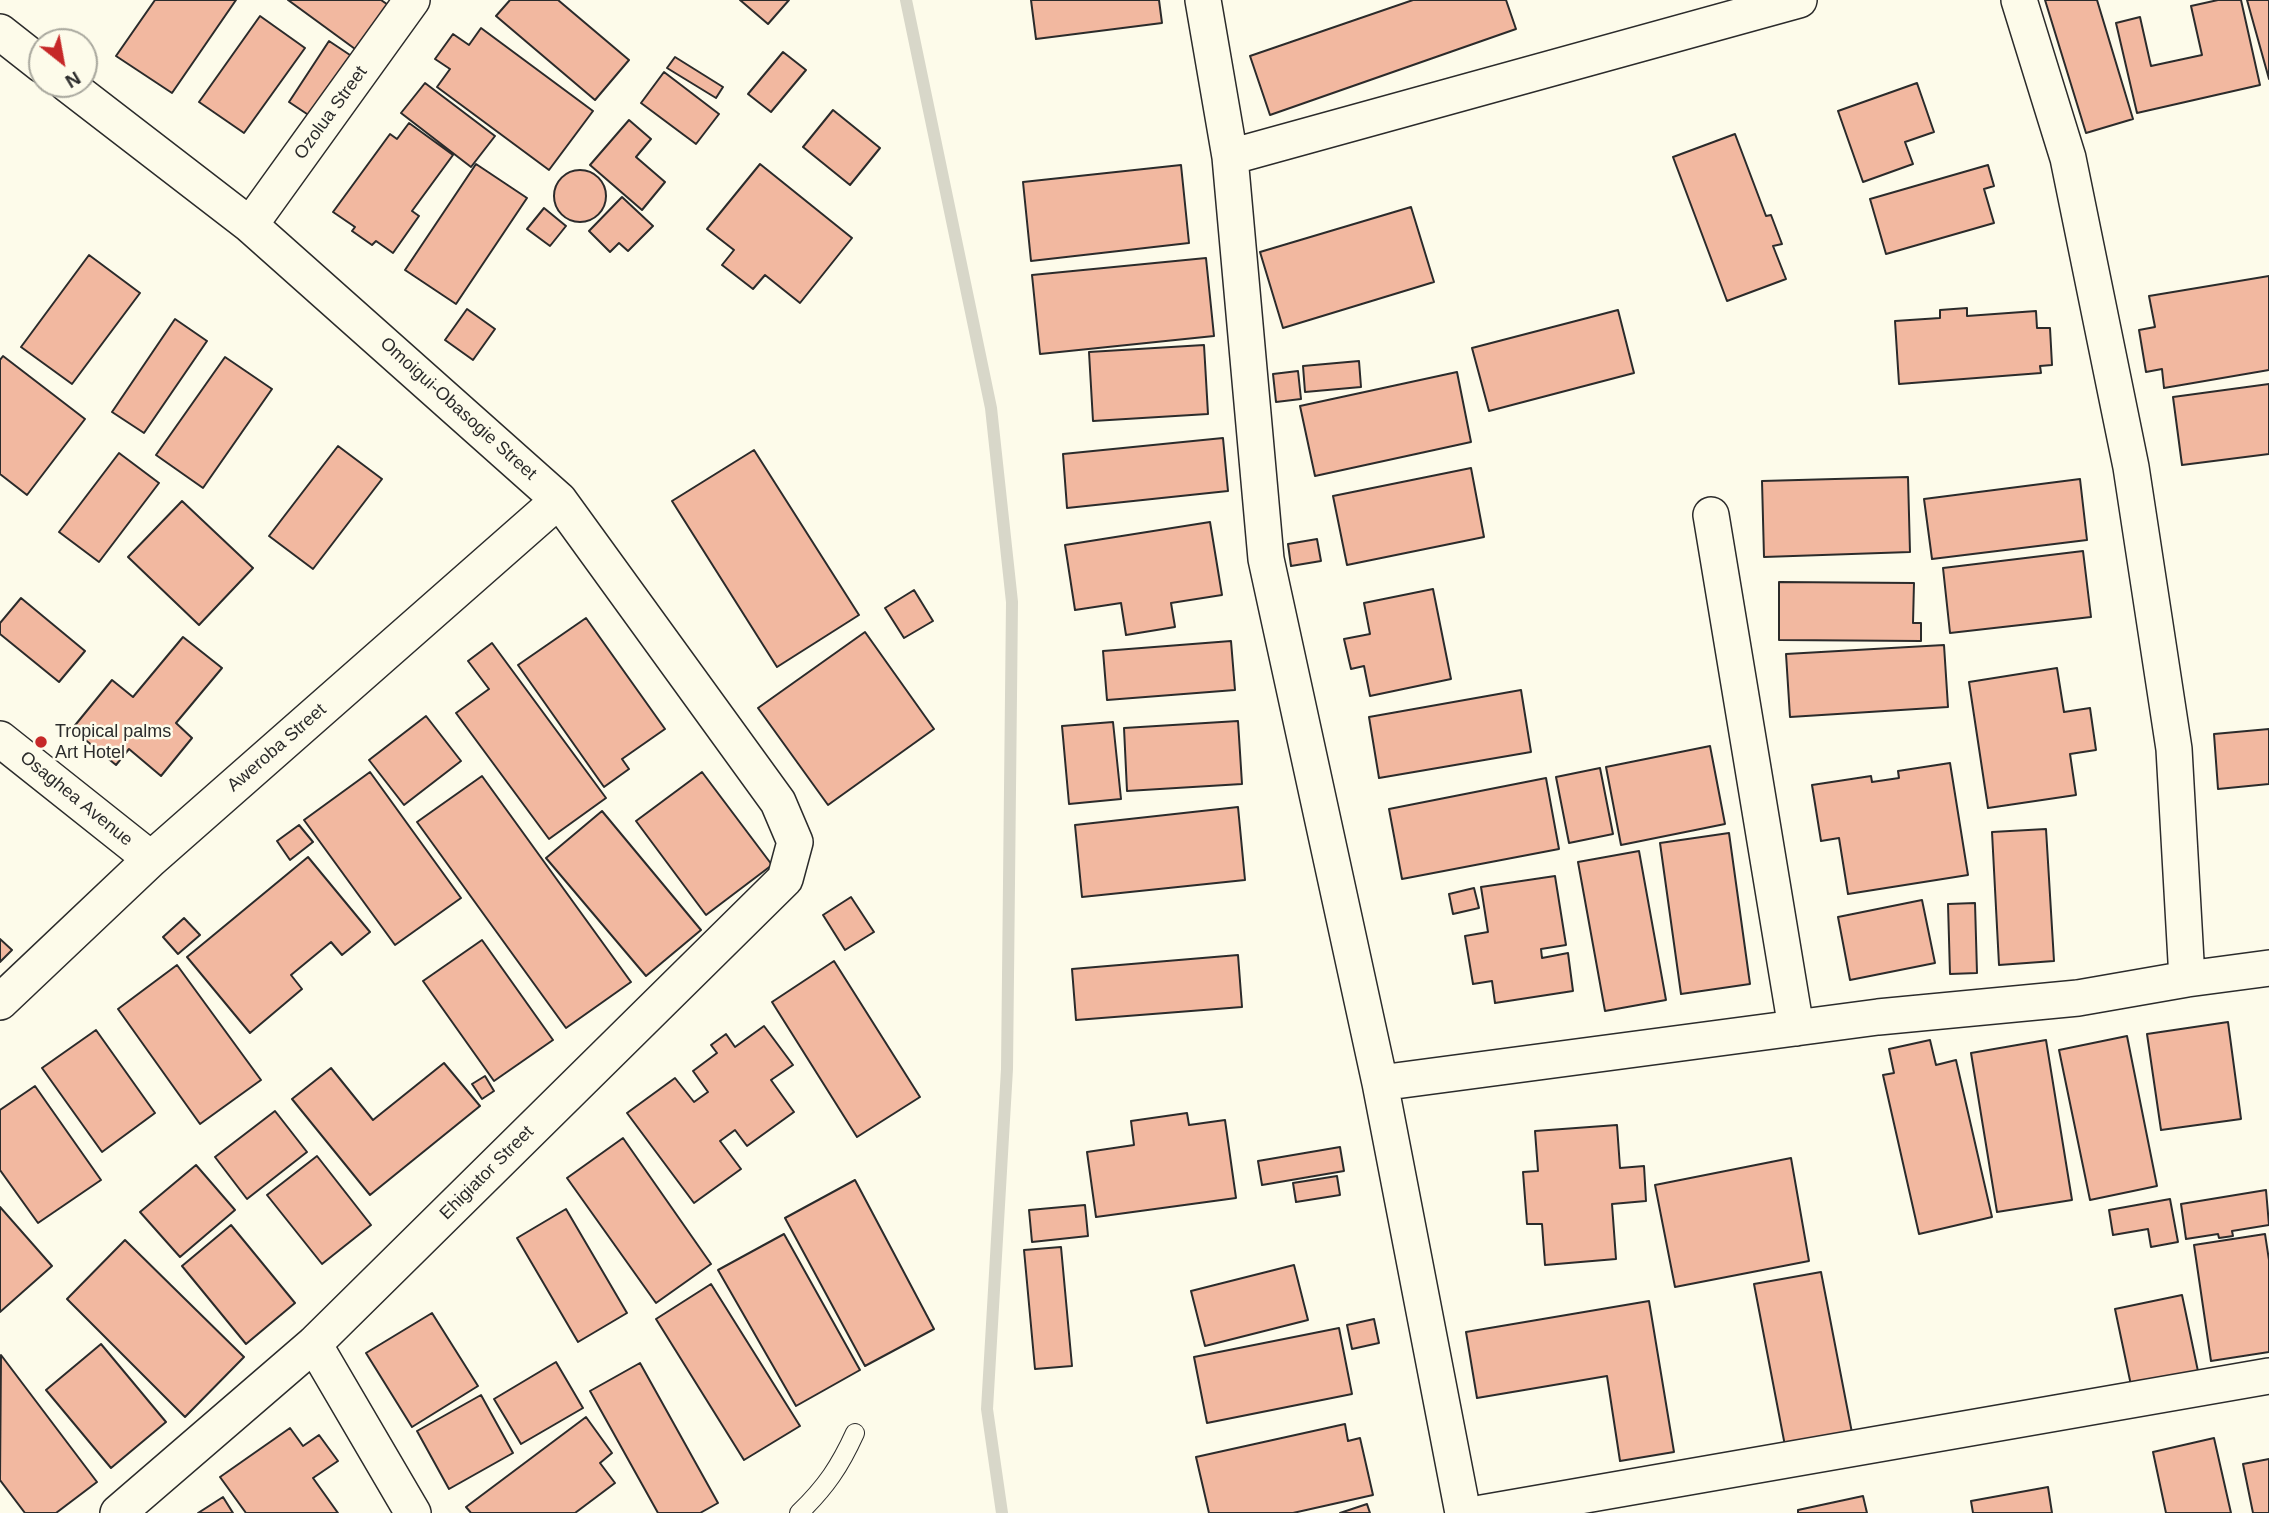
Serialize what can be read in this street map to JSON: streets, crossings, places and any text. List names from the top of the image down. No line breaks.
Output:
{"streets":{"street":["Ozolua Street","Omoigui-Obasogie Street","Aweroba Street","Osaghea Avenue","Ehigiator Street"]},"crossings":[["Ozolua Street","Omoigui-Obasogie Street"],["Omoigui-Obasogie Street","Aweroba Street"],["Omoigui-Obasogie Street","Ehigiator Street"],["Aweroba Street","Osaghea Avenue"]],"places":["Tropical palms Art Hotel"],"north":"bottom right"}
